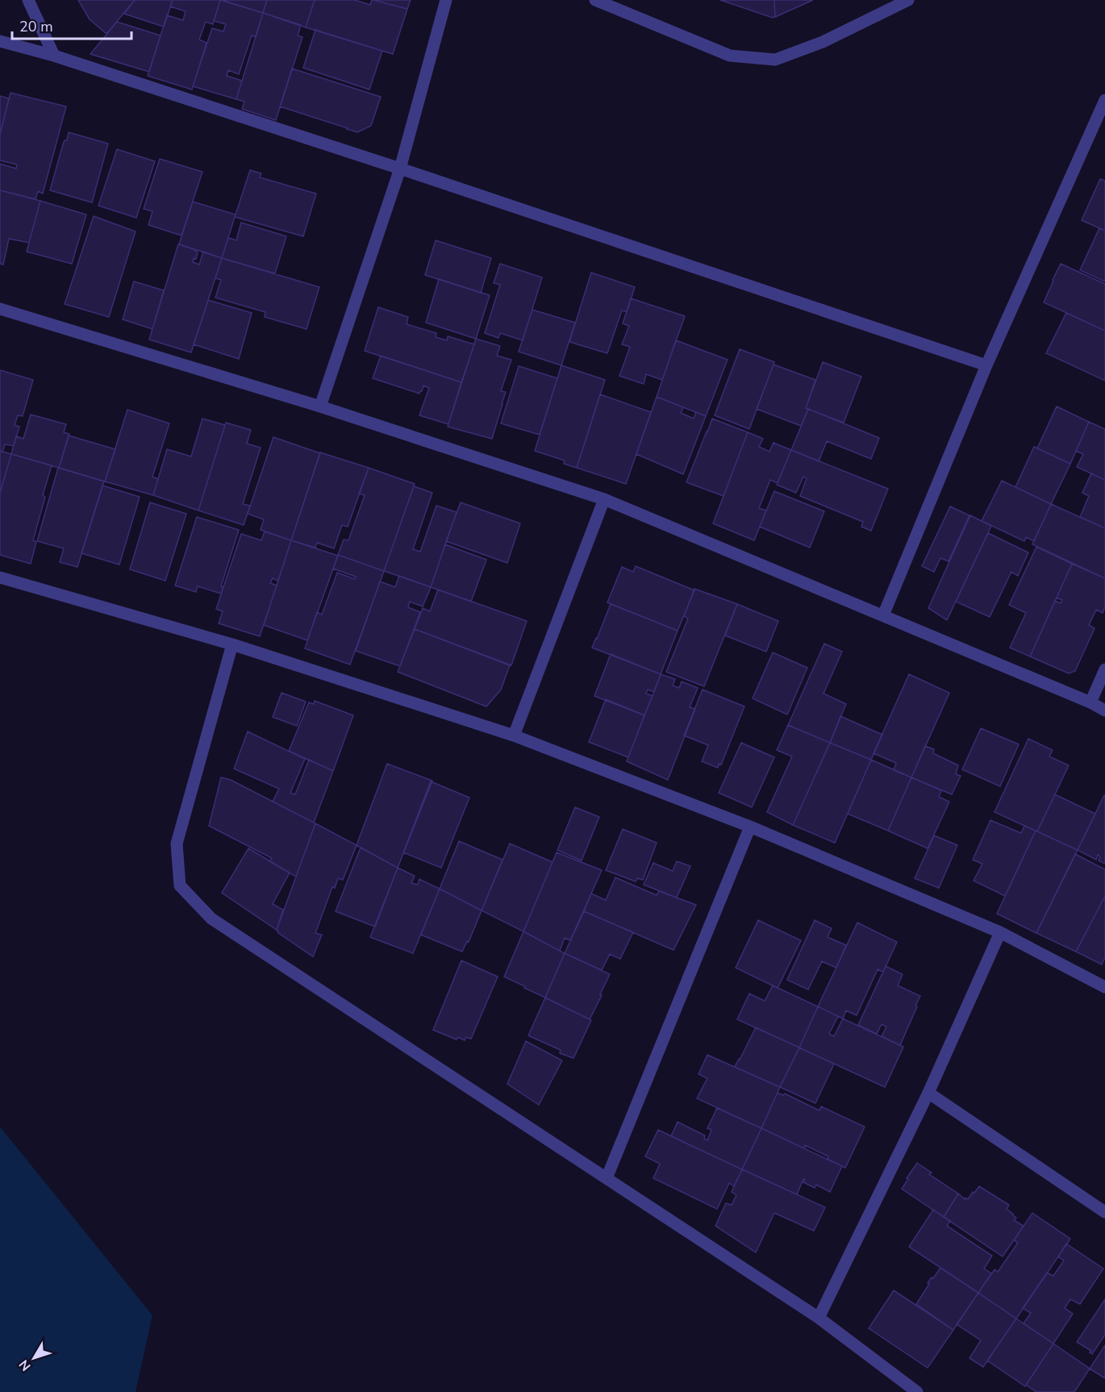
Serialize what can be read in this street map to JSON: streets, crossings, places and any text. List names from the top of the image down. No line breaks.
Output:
{"scale_bar":"20 m","north":"bottom left"}
